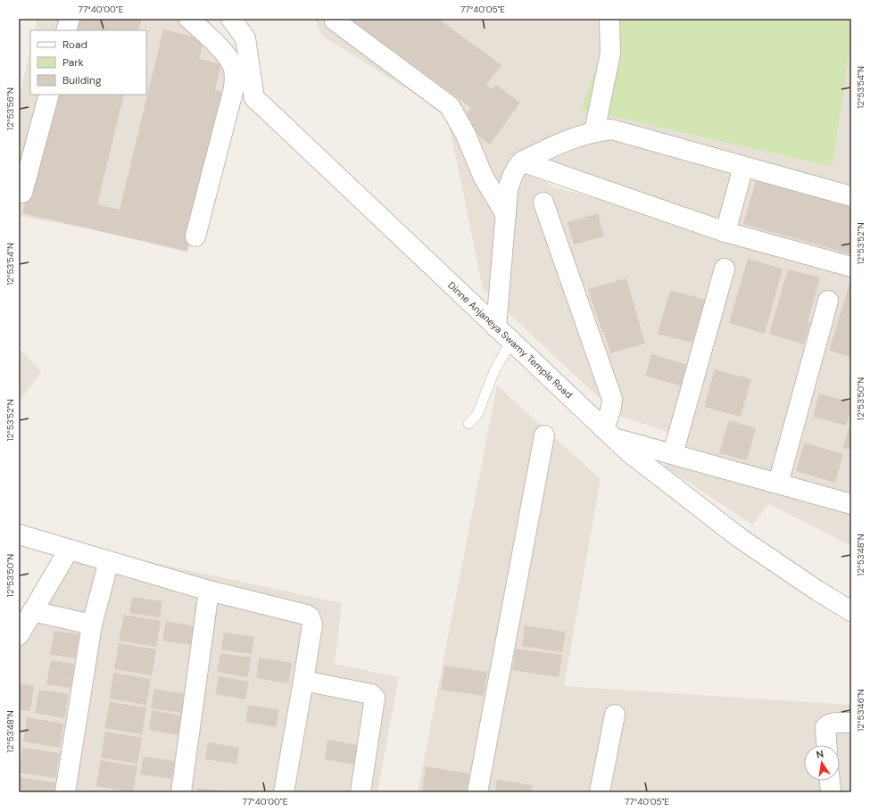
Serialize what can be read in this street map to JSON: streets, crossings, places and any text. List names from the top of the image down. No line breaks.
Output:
{"streets":{"street":["Dinne Anjaneya Swamy Temple Road"]},"legend":["Road","Park","Building"],"north":"top","coordinates":["77°40'00\"E","77°40'05\"E","12°53'54\"N","12°53'56\"N","12°53'52\"N","12°53'50\"N","12°53'48\"N","12°53'46\"N"]}
